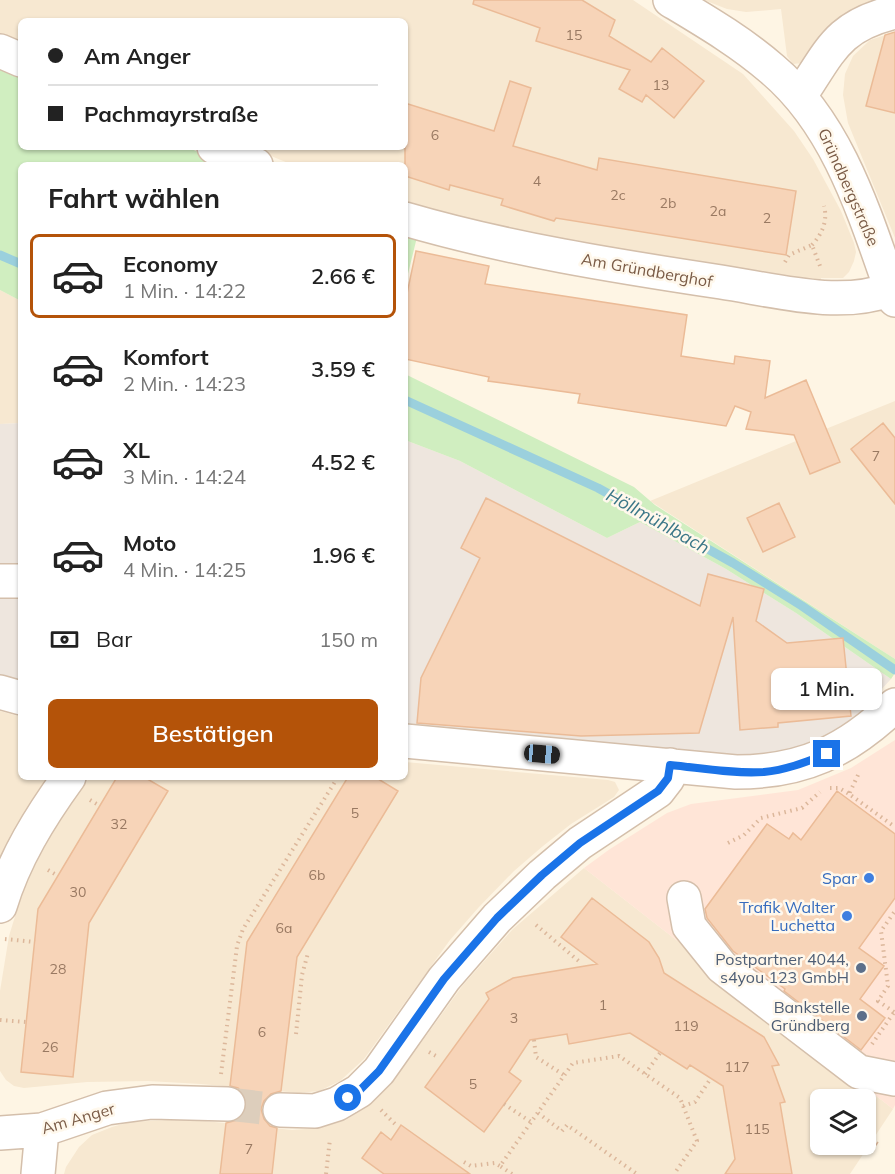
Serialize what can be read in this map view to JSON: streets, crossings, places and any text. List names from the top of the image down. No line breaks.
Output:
{"streets":{"street":["Gründbergstraße","Am Gründberghof","Am Anger"]},"crossings":[["Gründbergstraße","Am Gründberghof"]],"water":["Höllmühlbach"],"places":["Spar","Trafik Walter Luchetta","Postpartner 4044, s4you 123 GmbH","Bankstelle Gründberg"],"house_numbers":["15","13","6","4","2c","2b","2a","2","7","5","32","6b","30","6a","28","1","3","119","6","26","117","5","115","7"],"page":{"banner":["Am Anger","Pachmayrstraße"],"heading":"Fahrt wählen","list":[{"name":"Economy","note":"1 Min. · 14:22","value":"2.66 €"},{"name":"Komfort","note":"2 Min. · 14:23","value":"3.59 €"},{"name":"XL","note":"3 Min. · 14:24","value":"4.52 €"},{"name":"Moto","note":"4 Min. · 14:25","value":"1.96 €"}],"pay":["Bar","150 m"],"bubble":"1 Min.","buttons":"Bestätigen"}}
